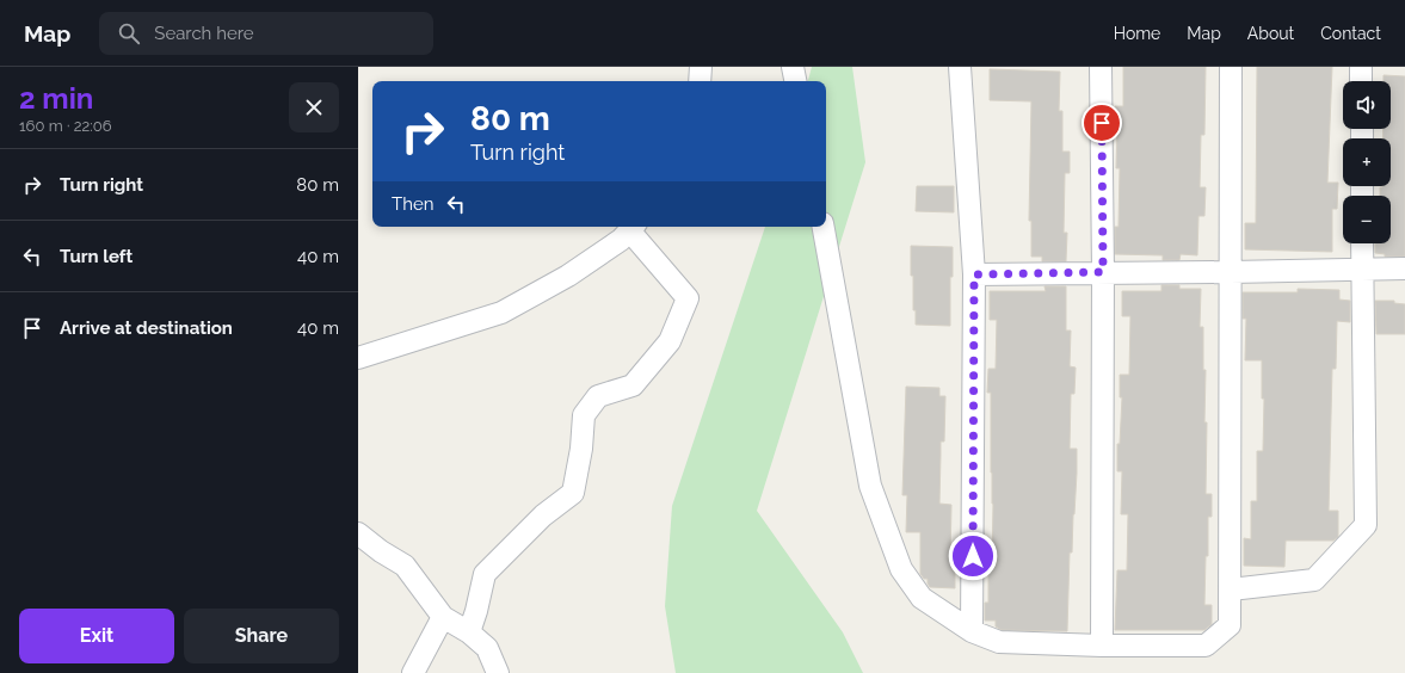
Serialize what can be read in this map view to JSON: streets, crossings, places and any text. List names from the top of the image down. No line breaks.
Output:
{"page":{"header":"Map","search":"Search here","nav":["Home","Map","About","Contact"],"heading":["2 min","160 m · 22:06"],"map_buttons":["+","−"],"turn":["80 m","Turn right"],"list":[{"name":"Turn right","value":"80 m"},{"name":"Turn left","value":"40 m"},{"name":"Arrive at destination","value":"40 m"}],"then":"Then","buttons":["Exit","Share"]}}
